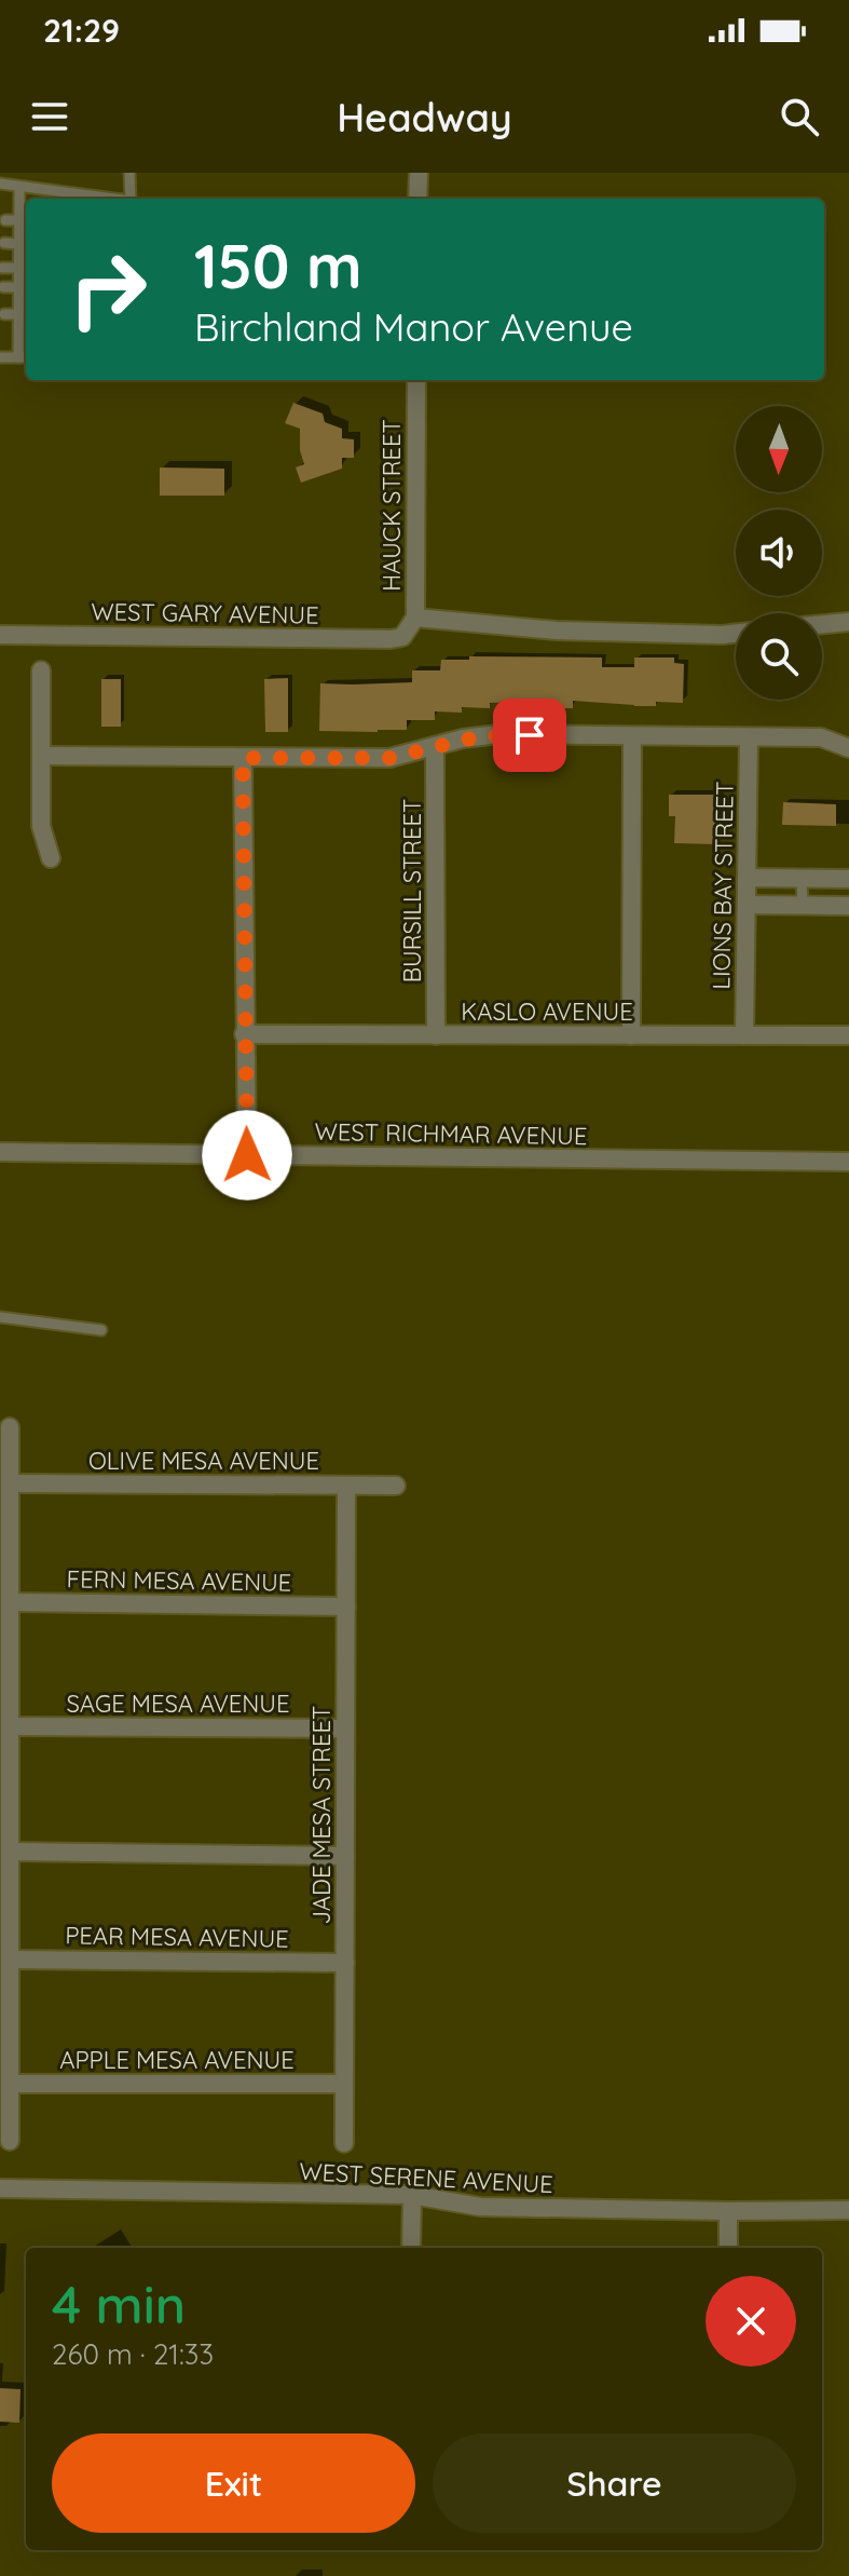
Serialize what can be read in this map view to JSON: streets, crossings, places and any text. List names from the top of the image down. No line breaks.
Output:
{"streets":{"street":["HAUCK STREET","WEST GARY AVENUE","LIONS BAY STREET","BURSILL STREET","KASLO AVENUE","WEST RICHMAR AVENUE","OLIVE MESA AVENUE","FERN MESA AVENUE","SAGE MESA AVENUE","JADE MESA STREET","PEAR MESA AVENUE","APPLE MESA AVENUE","WEST SERENE AVENUE"]},"crossings":[["HAUCK STREET","WEST GARY AVENUE"],["LIONS BAY STREET","KASLO AVENUE"],["BURSILL STREET","KASLO AVENUE"],["OLIVE MESA AVENUE","JADE MESA STREET"],["FERN MESA AVENUE","JADE MESA STREET"],["SAGE MESA AVENUE","JADE MESA STREET"],["JADE MESA STREET","PEAR MESA AVENUE"],["JADE MESA STREET","APPLE MESA AVENUE"]],"north":"bottom","page":{"status":"21:29","header":"Headway","turn":["150 m","Birchland Manor Avenue"],"heading":["4 min","260 m · 21:33"],"buttons":["Exit","Share"]}}
